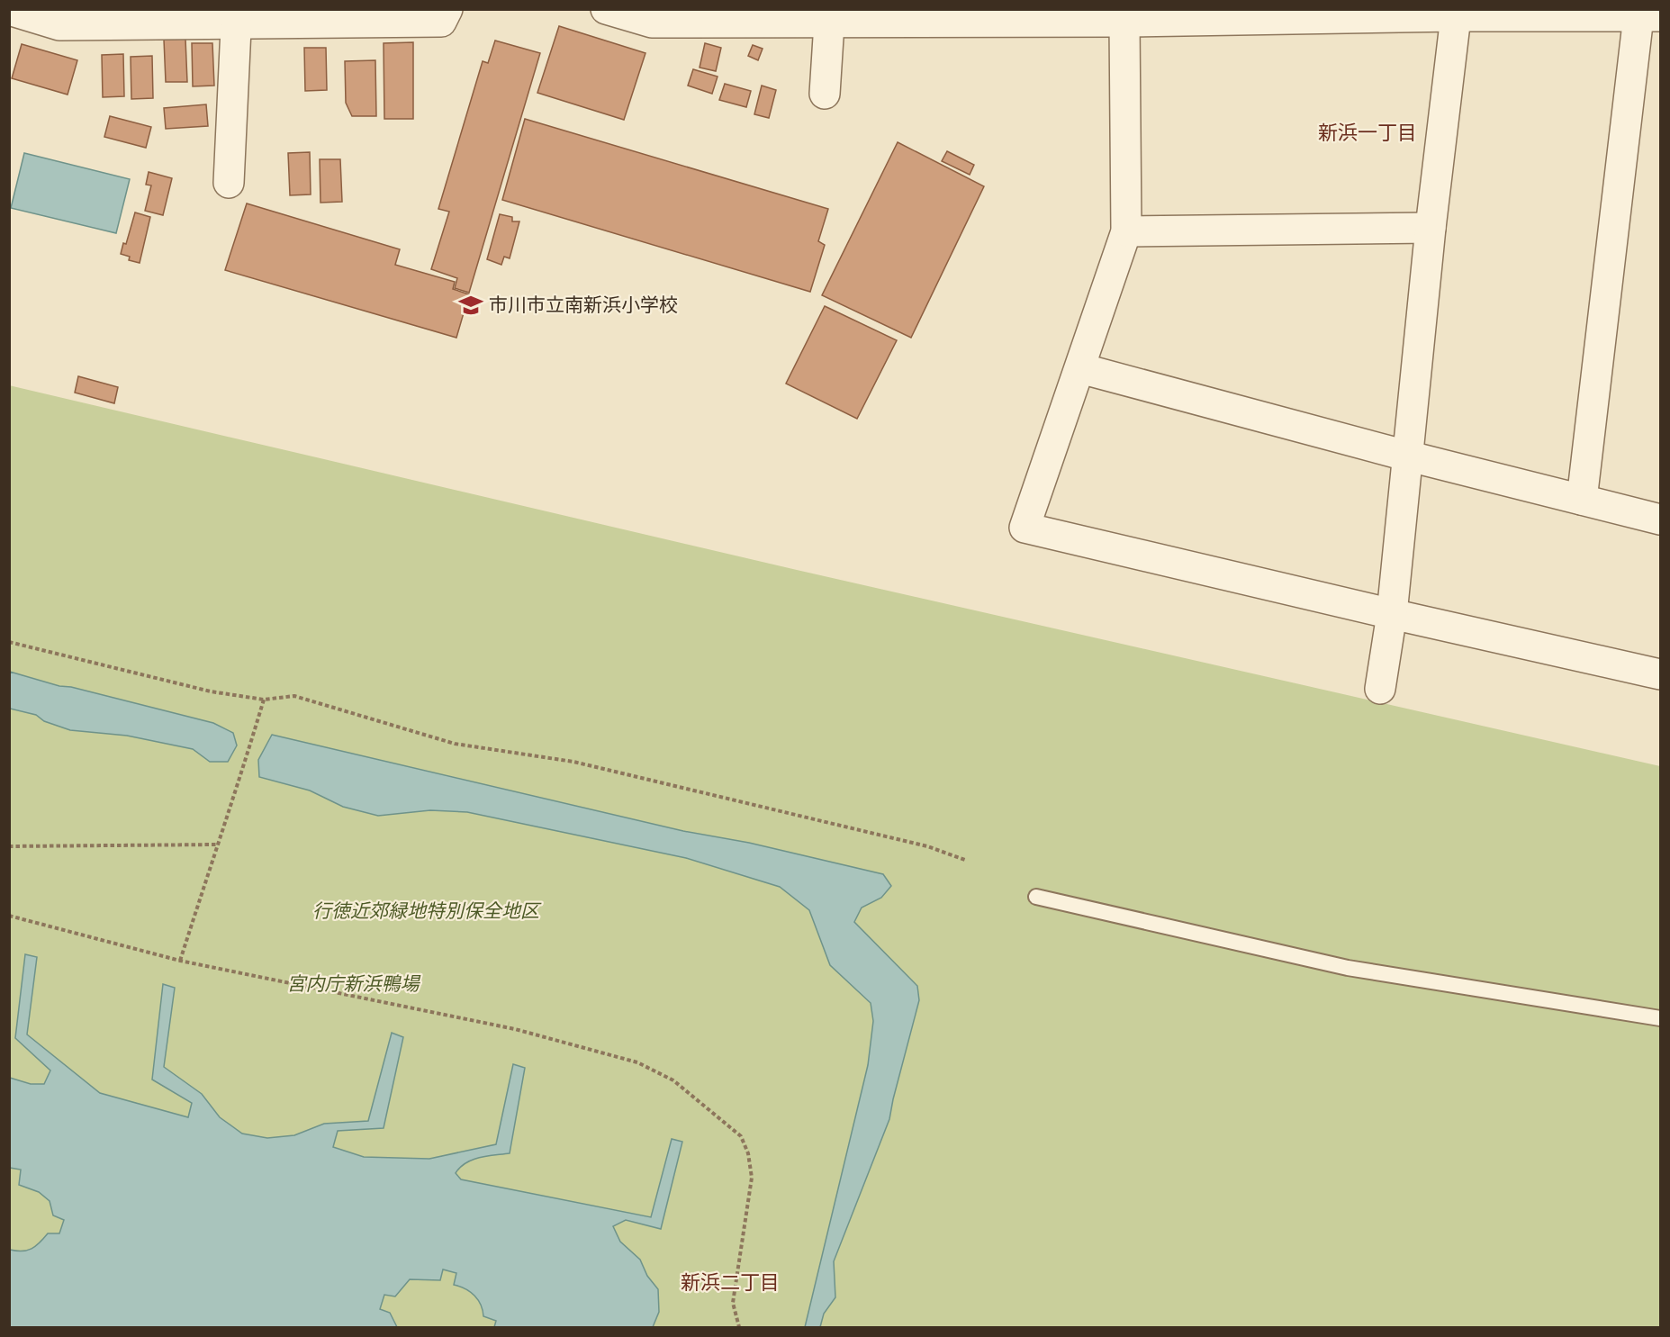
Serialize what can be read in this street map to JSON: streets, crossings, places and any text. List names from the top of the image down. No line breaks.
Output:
{"districts":["新浜一丁目","新浜二丁目"],"parks":["行徳近郊緑地特別保全地区","宮内庁新浜鴨場"],"places":{"school or university":["市川市立南新浜小学校"]}}
